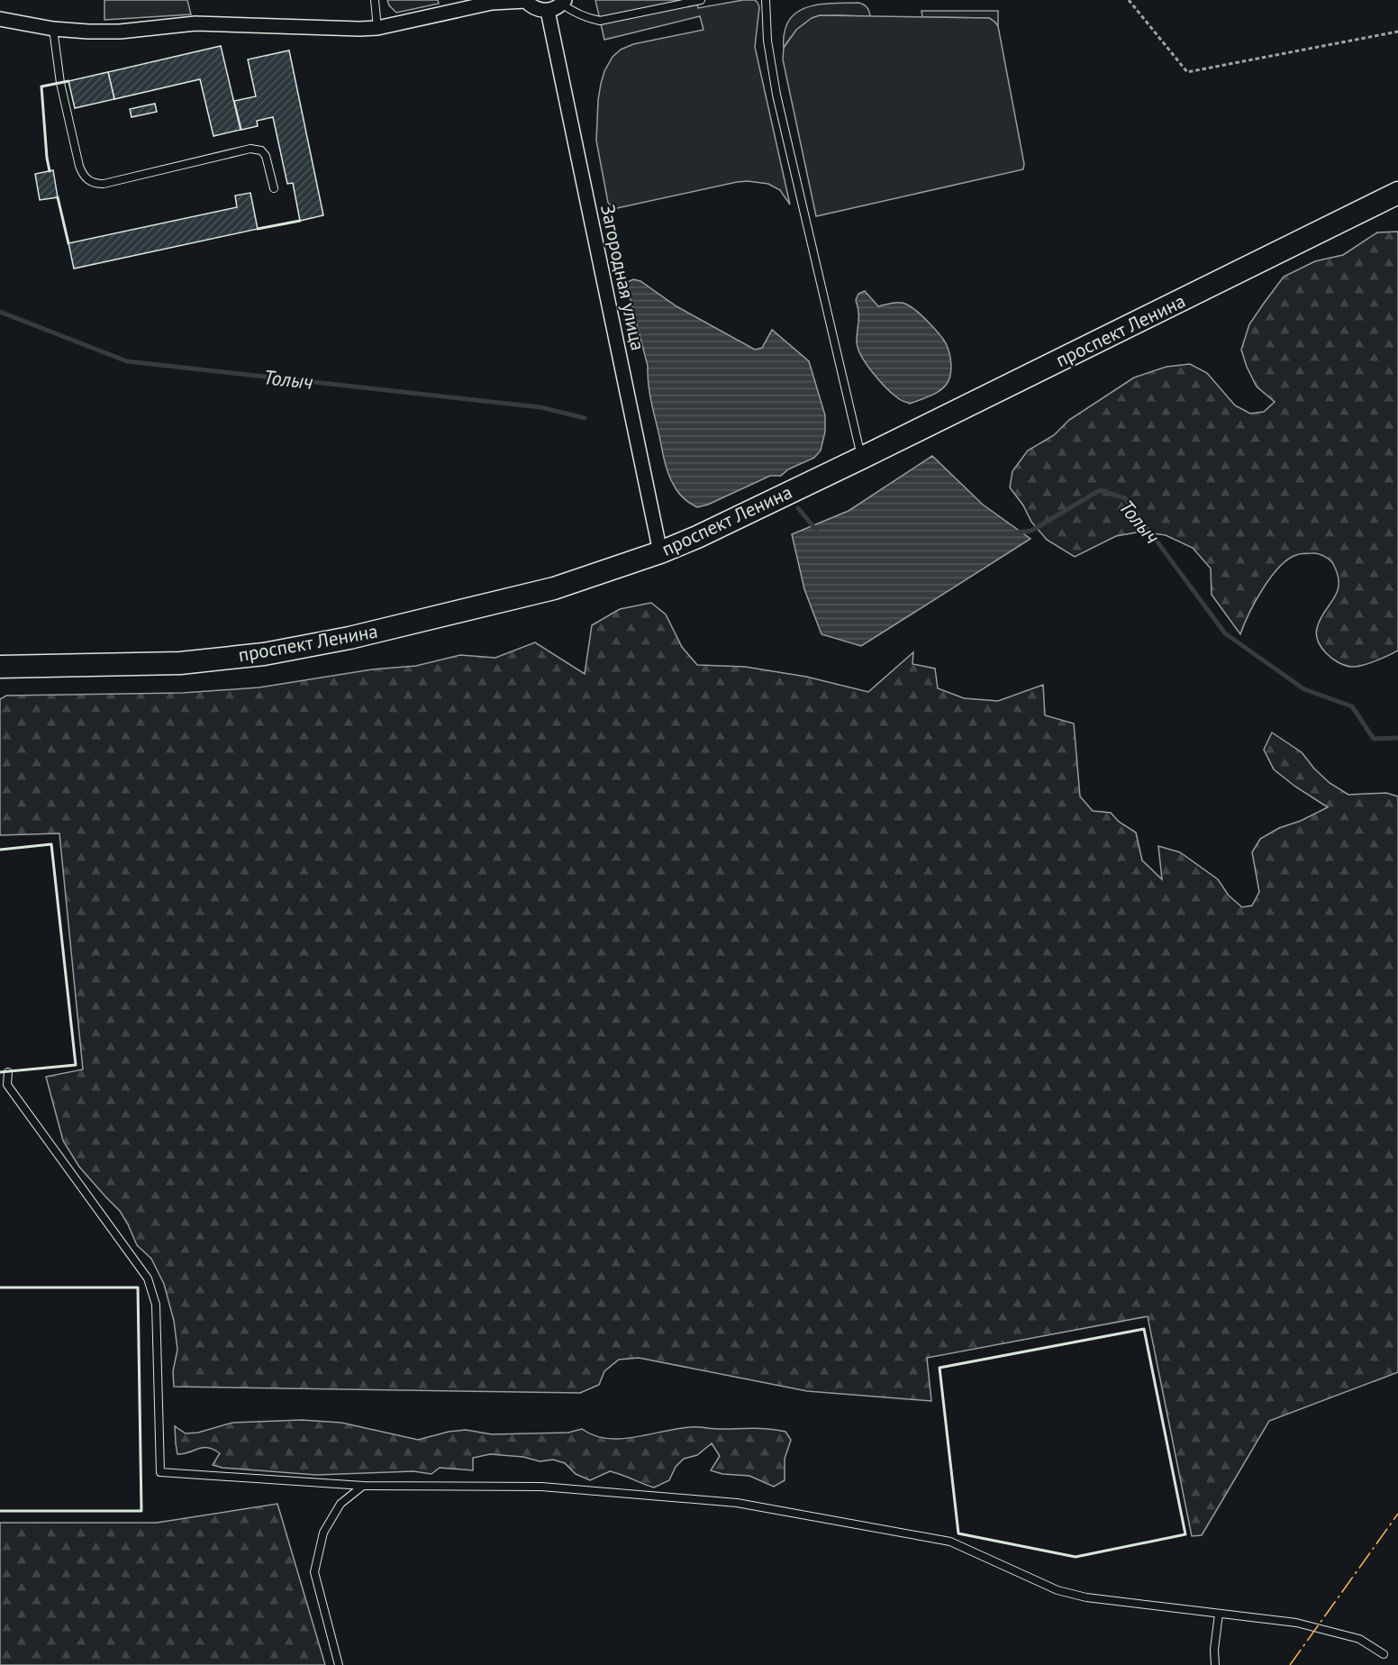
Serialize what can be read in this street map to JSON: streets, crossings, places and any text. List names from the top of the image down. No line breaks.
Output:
{"streets":{"main road":["проспект Ленина"],"street":["Загородная улица"]},"crossings":[["Загородная улица","проспект Ленина"]],"water":["Толыч"]}
